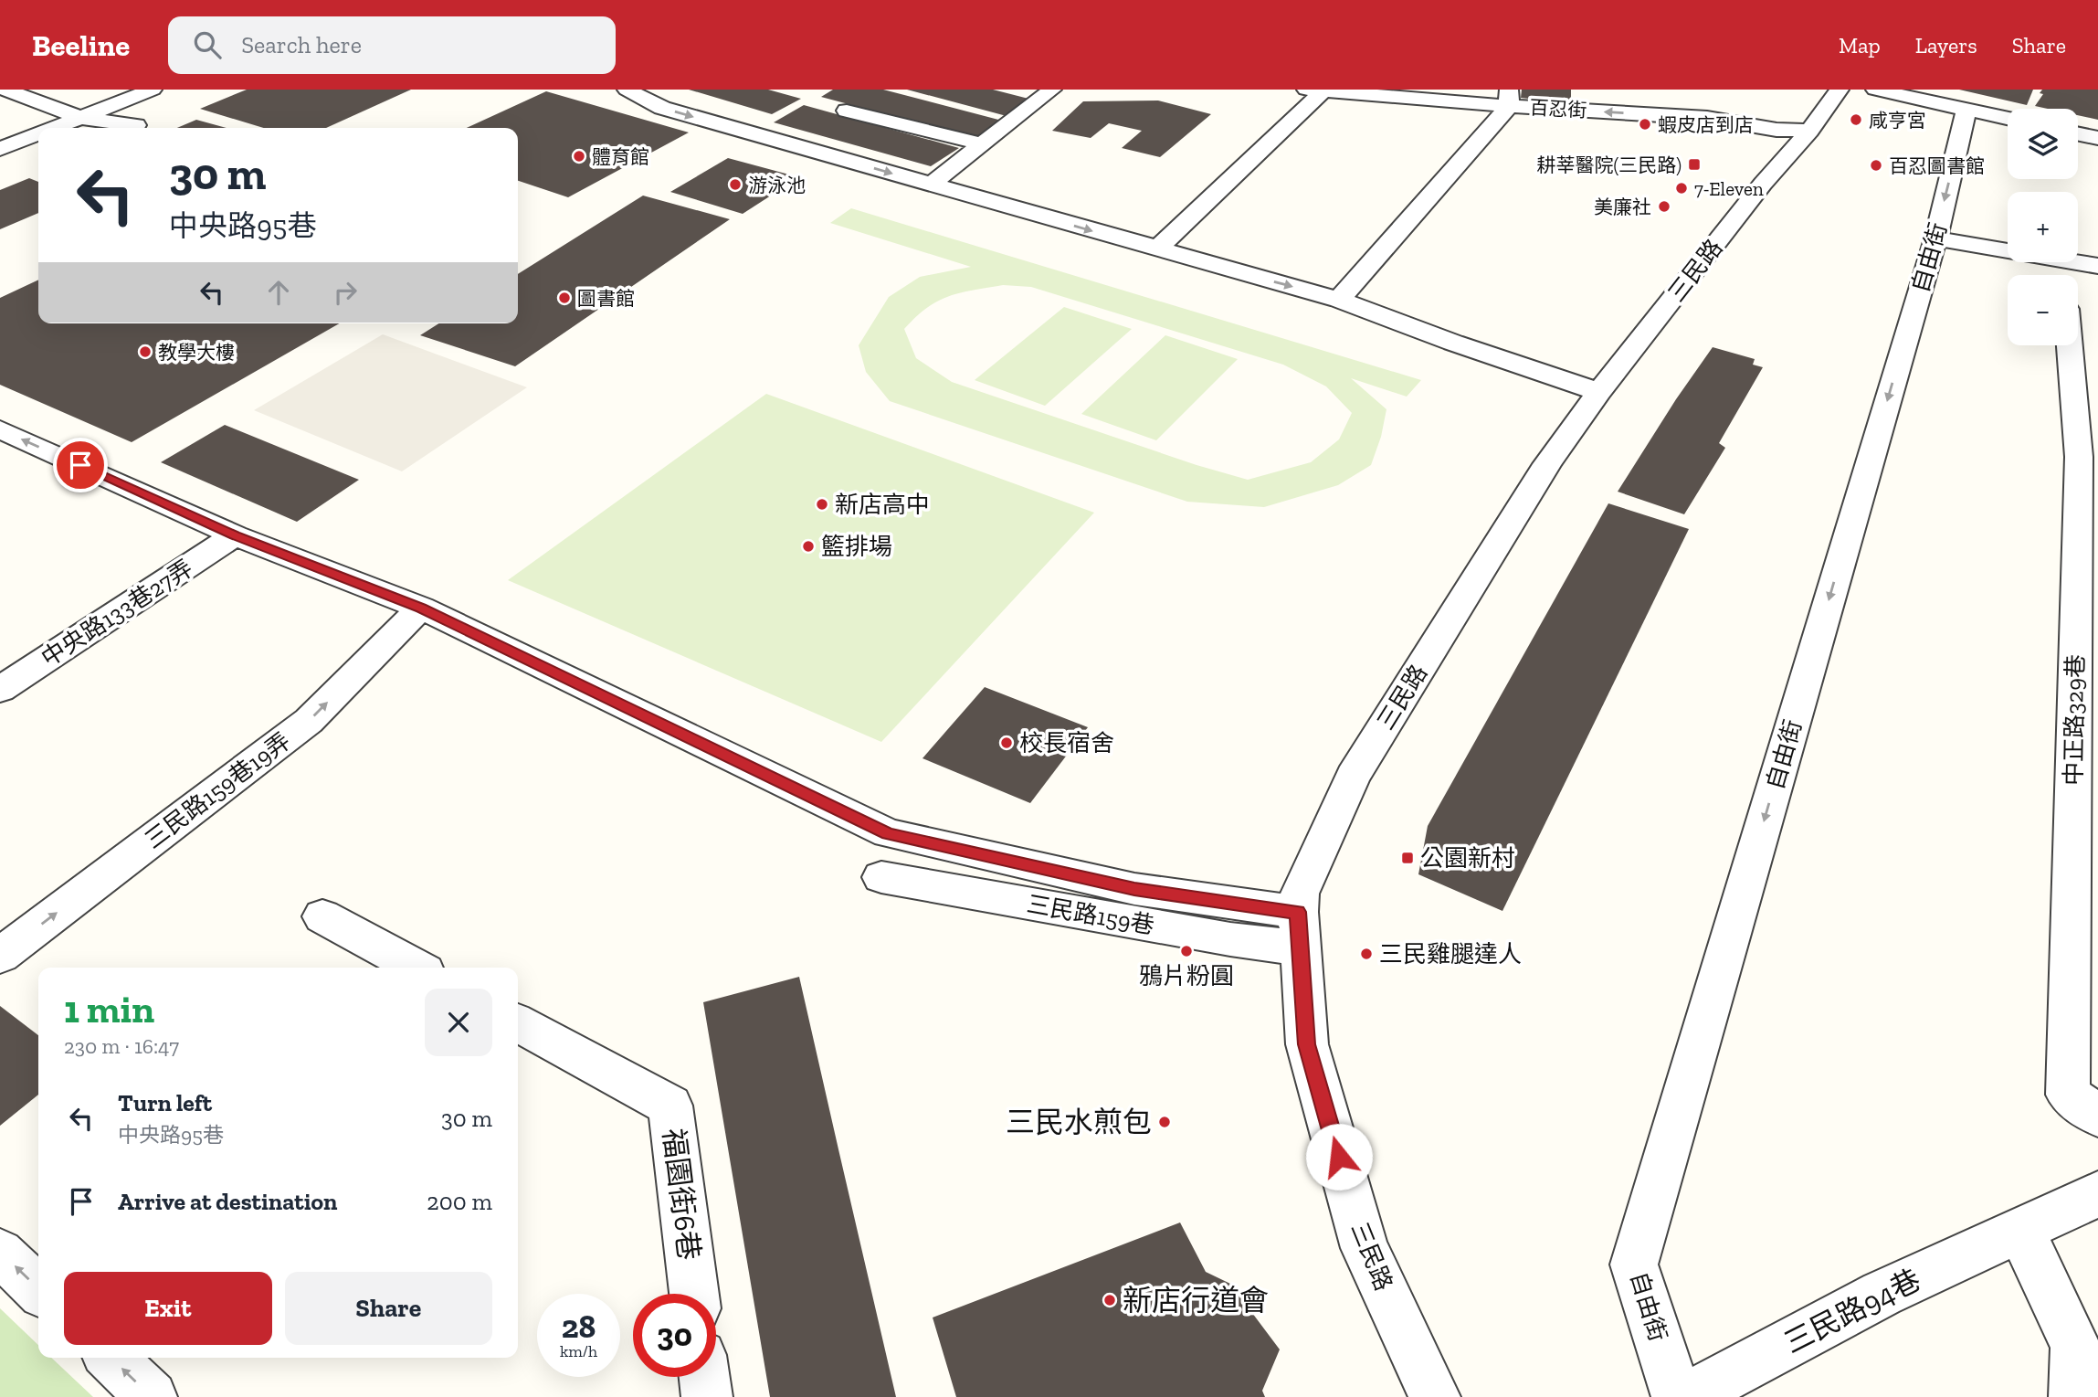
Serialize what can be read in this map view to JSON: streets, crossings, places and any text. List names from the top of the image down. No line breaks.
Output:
{"streets":{"street":["百忍街","自由街","三民路","中央路133巷27弄","中正路329巷","三民路159巷19弄","三民路159巷","福園街6巷","三民路94巷"]},"crossings":[["百忍街","三民路"],["三民路","三民路159巷"]],"one_way":["自由街","三民路159巷19弄"],"places":{"other":["咸亨宮","蝦皮店到店","體育館","百忍圖書館","游泳池","7-Eleven","美廉社","圖書館","教學大樓","新店高中","籃排場","校長宿舍","鴉片粉圓","三民雞腿達人","三民水煎包","新店行道會"],"transit":["耕莘醫院(三民路)","公園新村"]},"page":{"header":"Beeline","search":"Search here","nav":["Map","Layers","Share"],"map_buttons":["+","−"],"turn":["30 m","中央路95巷"],"heading":["1 min","230 m · 16:47"],"list":[{"name":"Turn left","note":"中央路95巷","value":"30 m"},{"name":"Arrive at destination","value":"200 m"}],"buttons":["Exit","Share"],"speed":"28 km/h","limit":"30"}}
